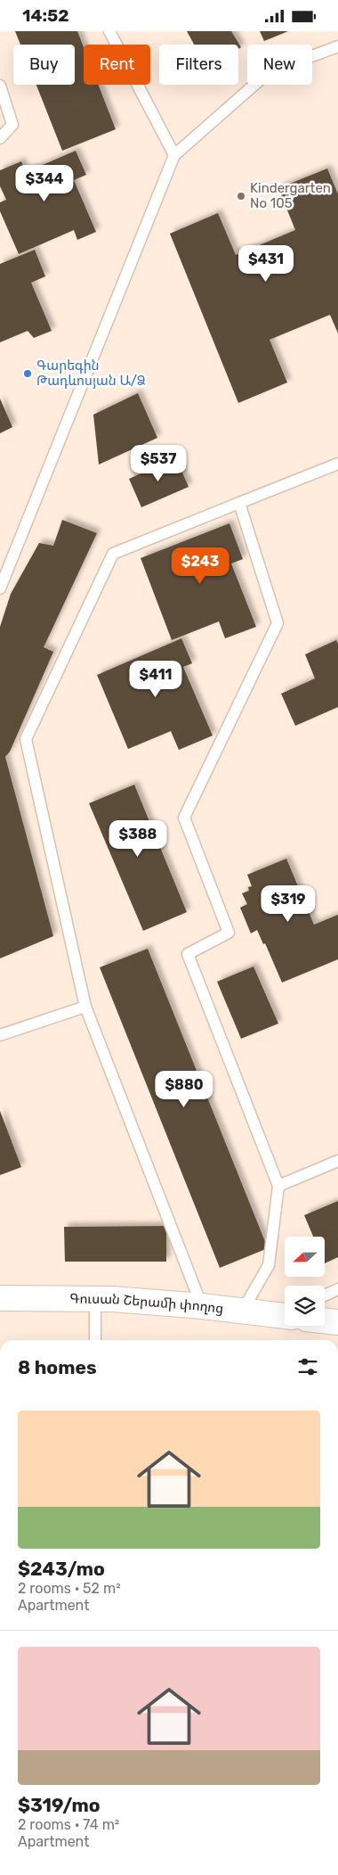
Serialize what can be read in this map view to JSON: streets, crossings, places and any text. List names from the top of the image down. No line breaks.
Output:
{"streets":{"main road":["Գուսան Շերամի փողոց"]},"places":["Kindergarten No 105","Գարեգին Թադևոսյան Ա/Ձ"],"north":"left","page":{"status":"14:52","chip":["Buy","Rent","Filters","New"],"price":["$344","$431","$537","$243","$411","$388","$319","$880"],"heading":"8 homes","list":[{"name":"$243/mo","note":"2 rooms · 52 m² · Apartment"},{"name":"$319/mo","note":"2 rooms · 74 m² · Apartment"}]}}
